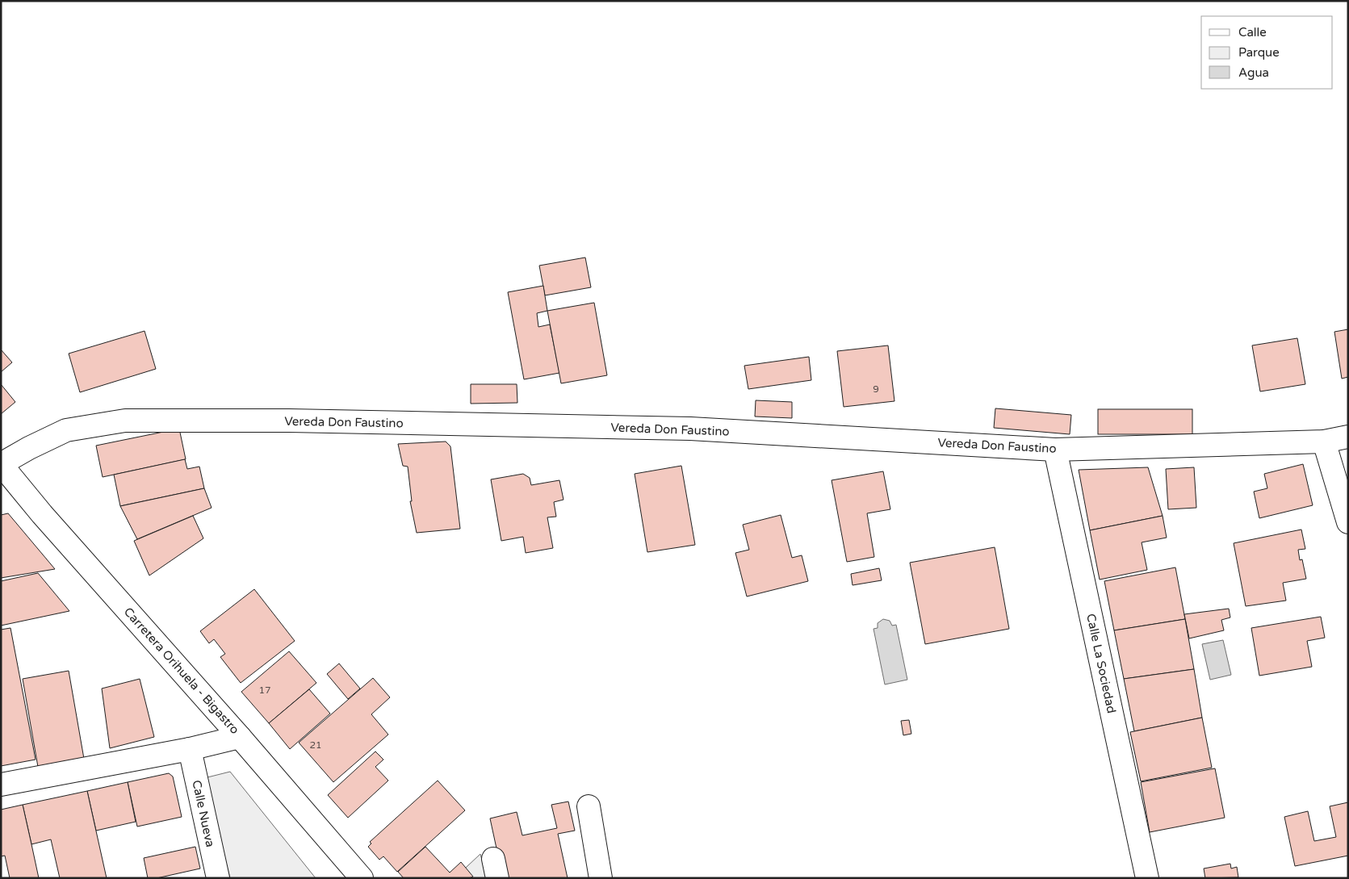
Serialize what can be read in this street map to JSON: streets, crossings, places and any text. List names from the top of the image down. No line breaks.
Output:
{"streets":{"street":["Vereda Don Faustino","Calle La Sociedad","Carretera Orihuela - Bigastro","Calle Nueva"]},"crossings":[["Vereda Don Faustino","Calle La Sociedad"],["Vereda Don Faustino","Carretera Orihuela - Bigastro"]],"house_numbers":["9","17","21"],"legend":["Calle","Parque","Agua"]}
